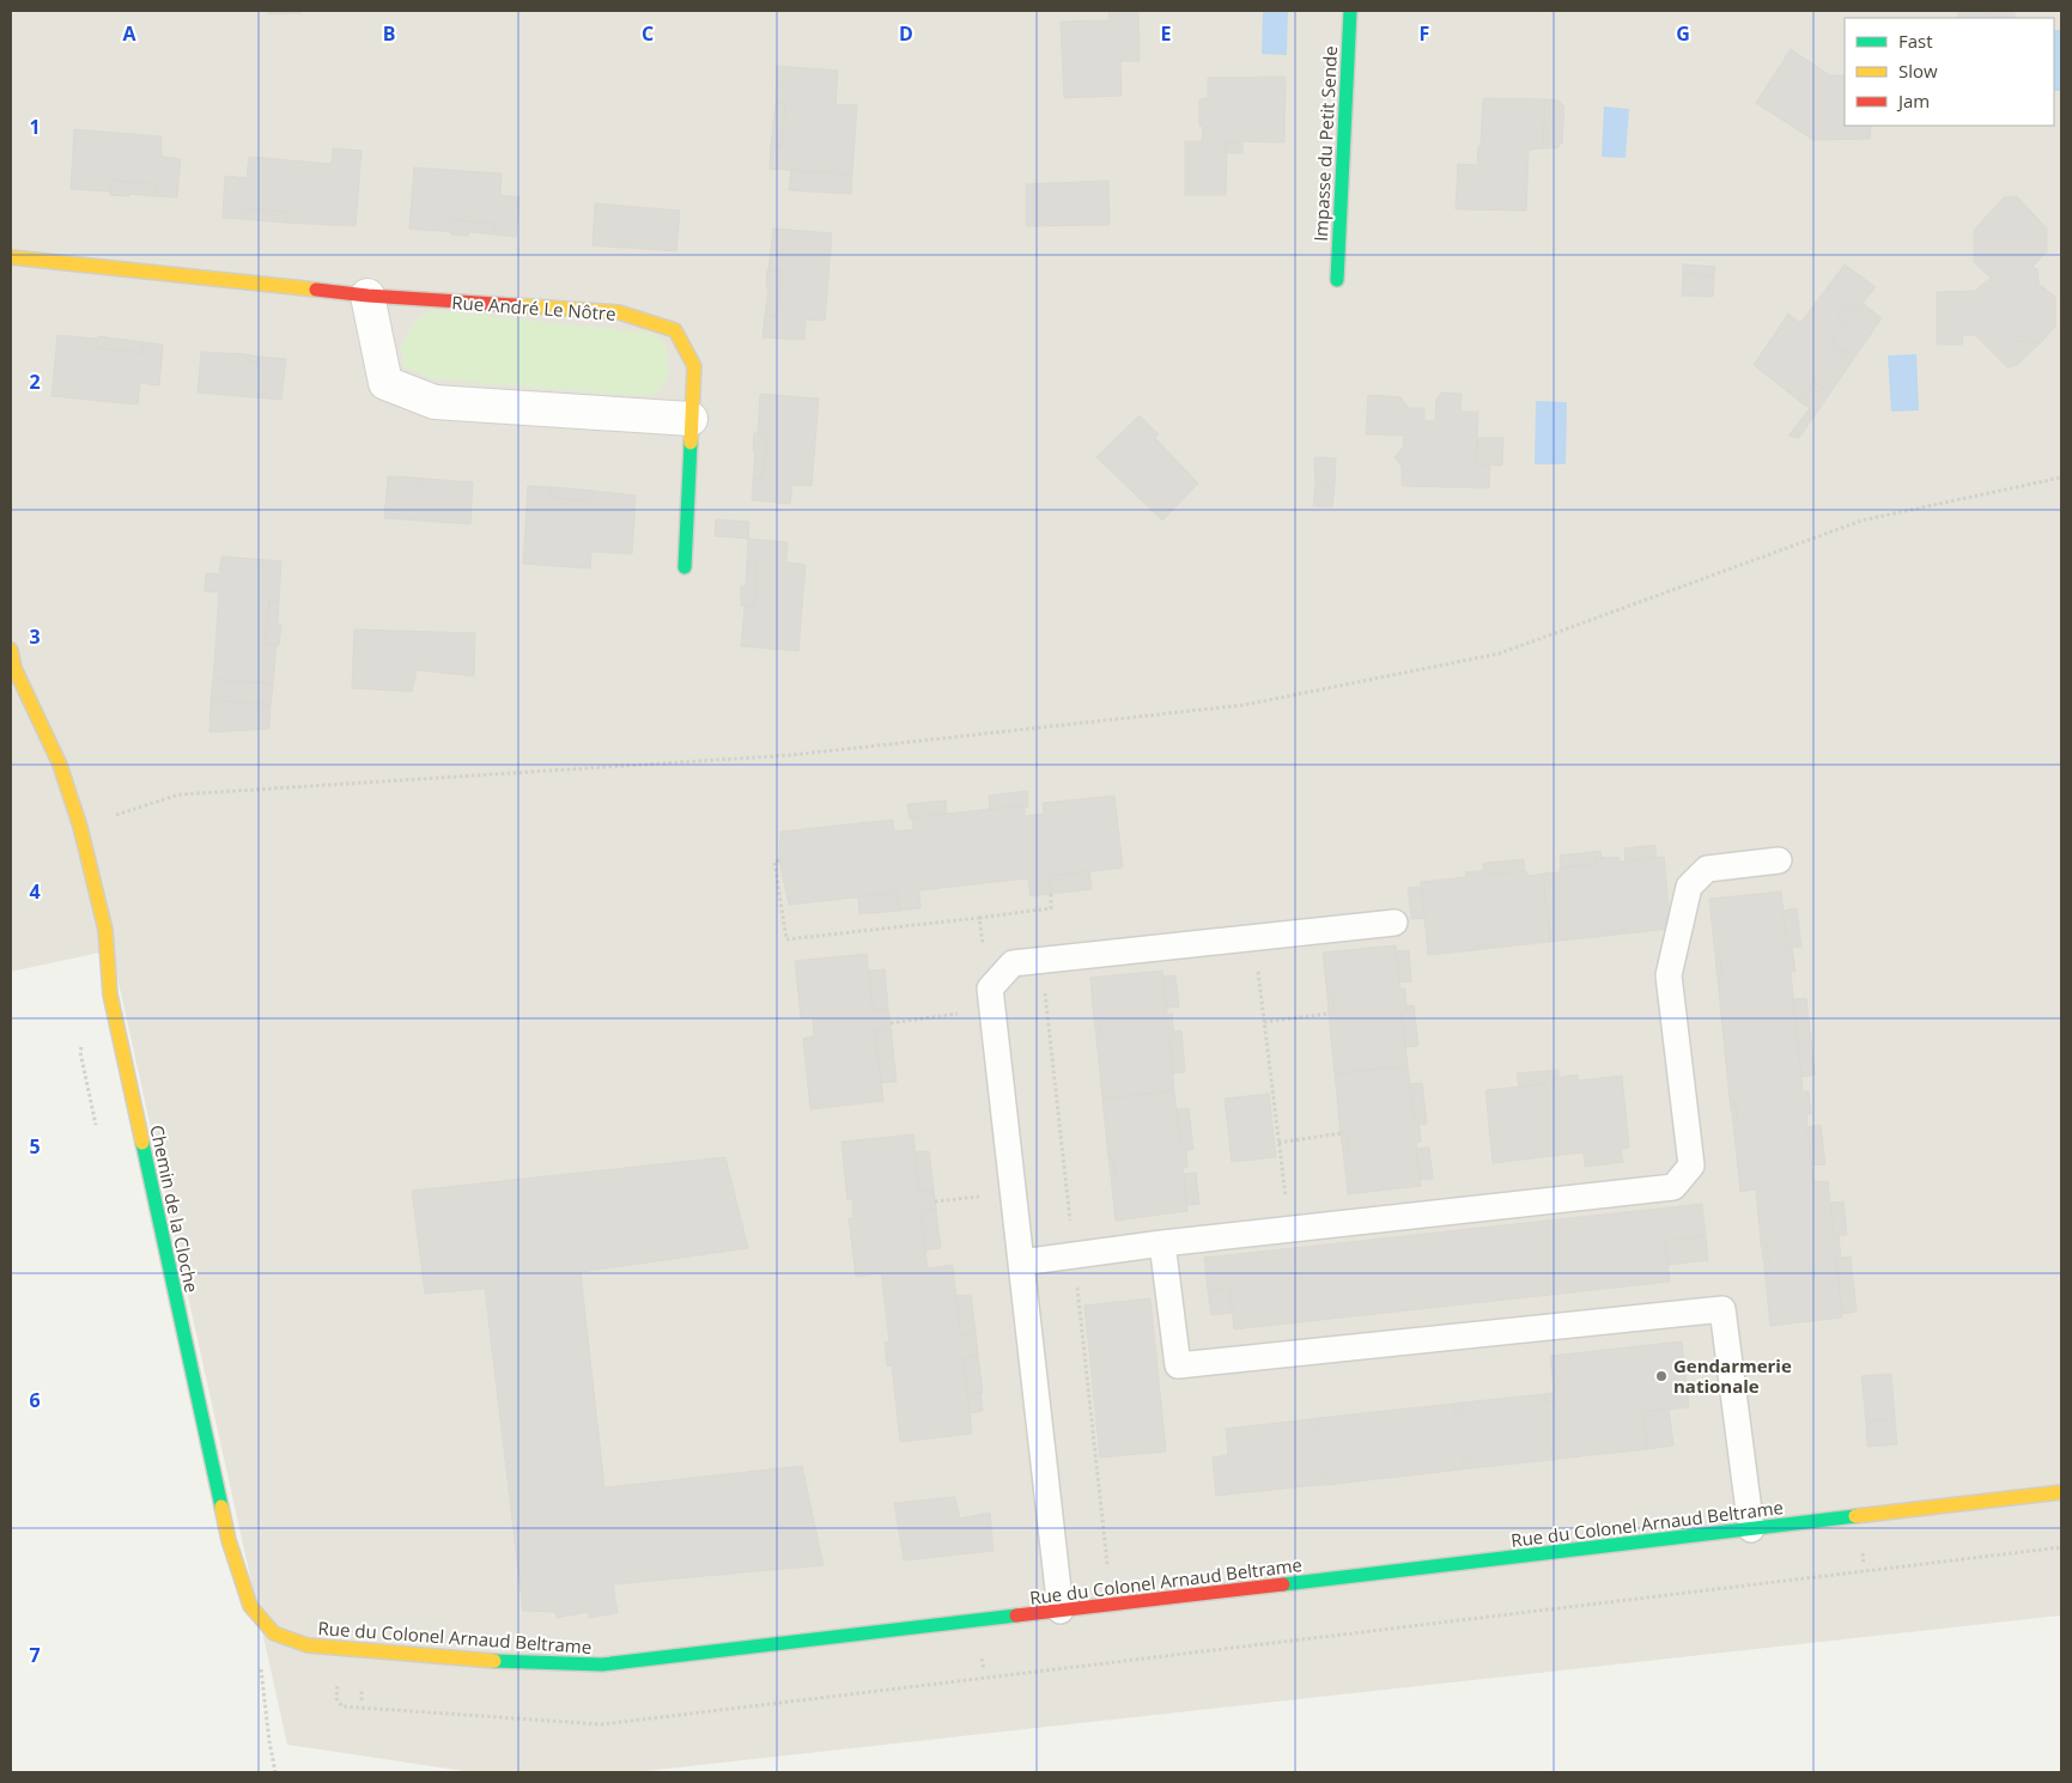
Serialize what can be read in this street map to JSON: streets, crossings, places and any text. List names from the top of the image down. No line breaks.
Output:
{"streets":{"street":["Impasse du Petit Sende","Rue André Le Nôtre","Chemin de la Cloche","Rue du Colonel Arnaud Beltrame"]},"crossings":[["Chemin de la Cloche","Rue du Colonel Arnaud Beltrame"]],"places":["Gendarmerie nationale"],"legend":["Fast","Slow","Jam"],"grid":{"columns":["A","B","C","D","E","F","G"],"rows":["1","2","3","4","5","6","7"]}}
